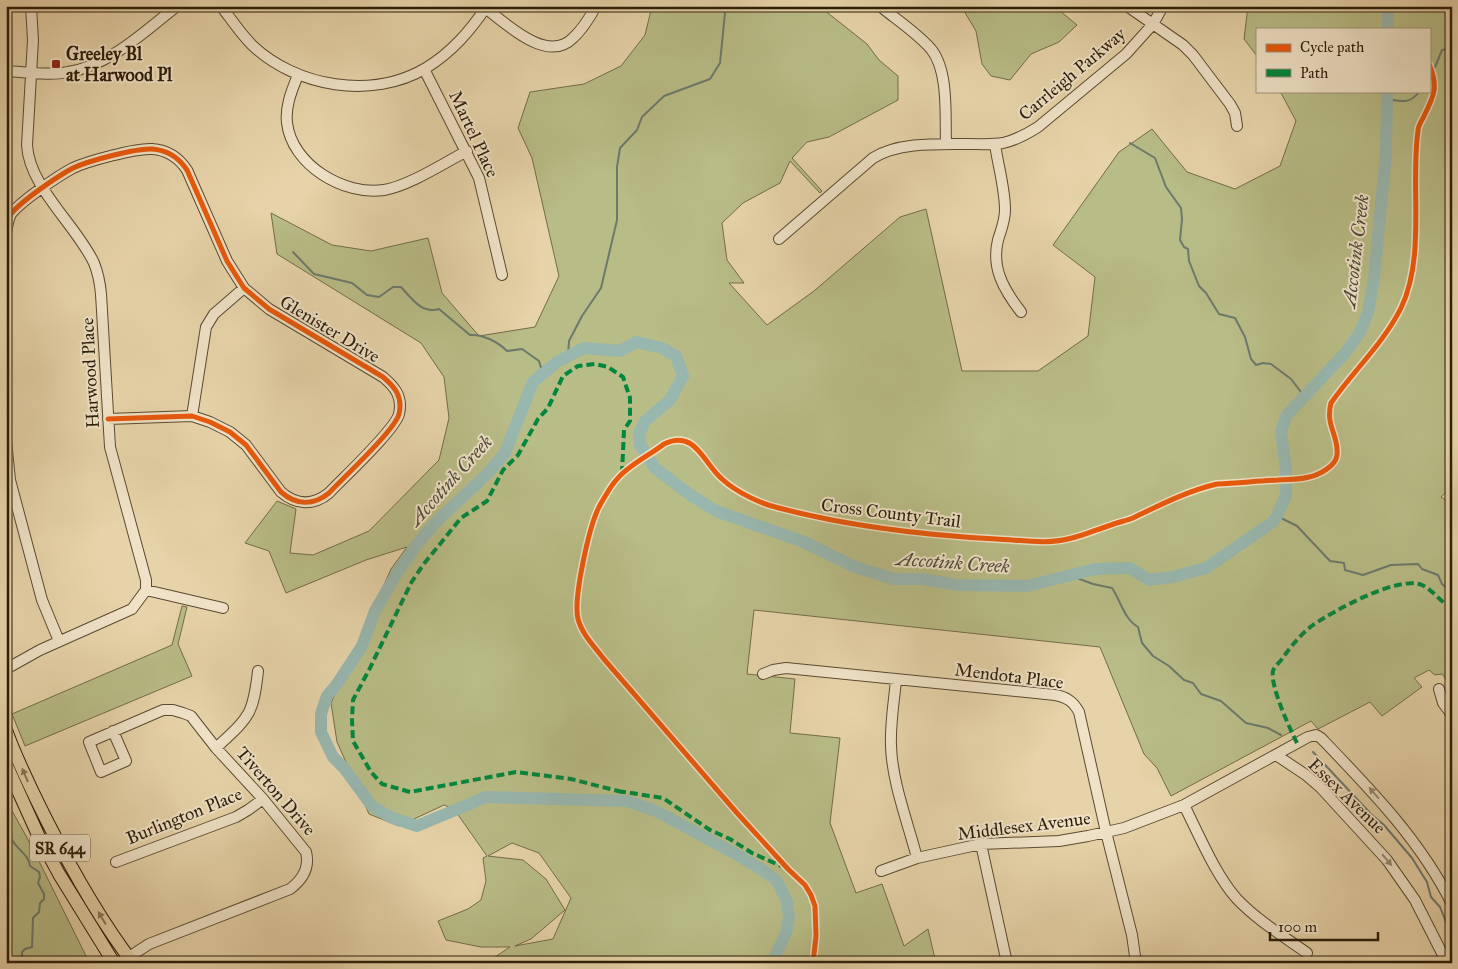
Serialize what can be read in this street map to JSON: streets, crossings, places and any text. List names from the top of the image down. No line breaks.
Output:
{"streets":{"main road":["SR 644"],"street":["Carrleigh Parkway","Martel Place","Glenister Drive","Harwood Place","Mendota Place","Tiverton Drive","Essex Avenue","Burlington Place","Middlesex Avenue"],"cycle path":["Cross County Trail"]},"crossings":[["Glenister Drive","Harwood Place"],["Mendota Place","Middlesex Avenue"],["Tiverton Drive","Burlington Place"],["Tiverton Drive","SR 644"],["Essex Avenue","Middlesex Avenue"]],"water":["Accotink Creek"],"places":{"transit":["Greeley Bl at Harwood Pl"]},"legend":["Cycle path","Path"],"scale_bar":"100 m"}
